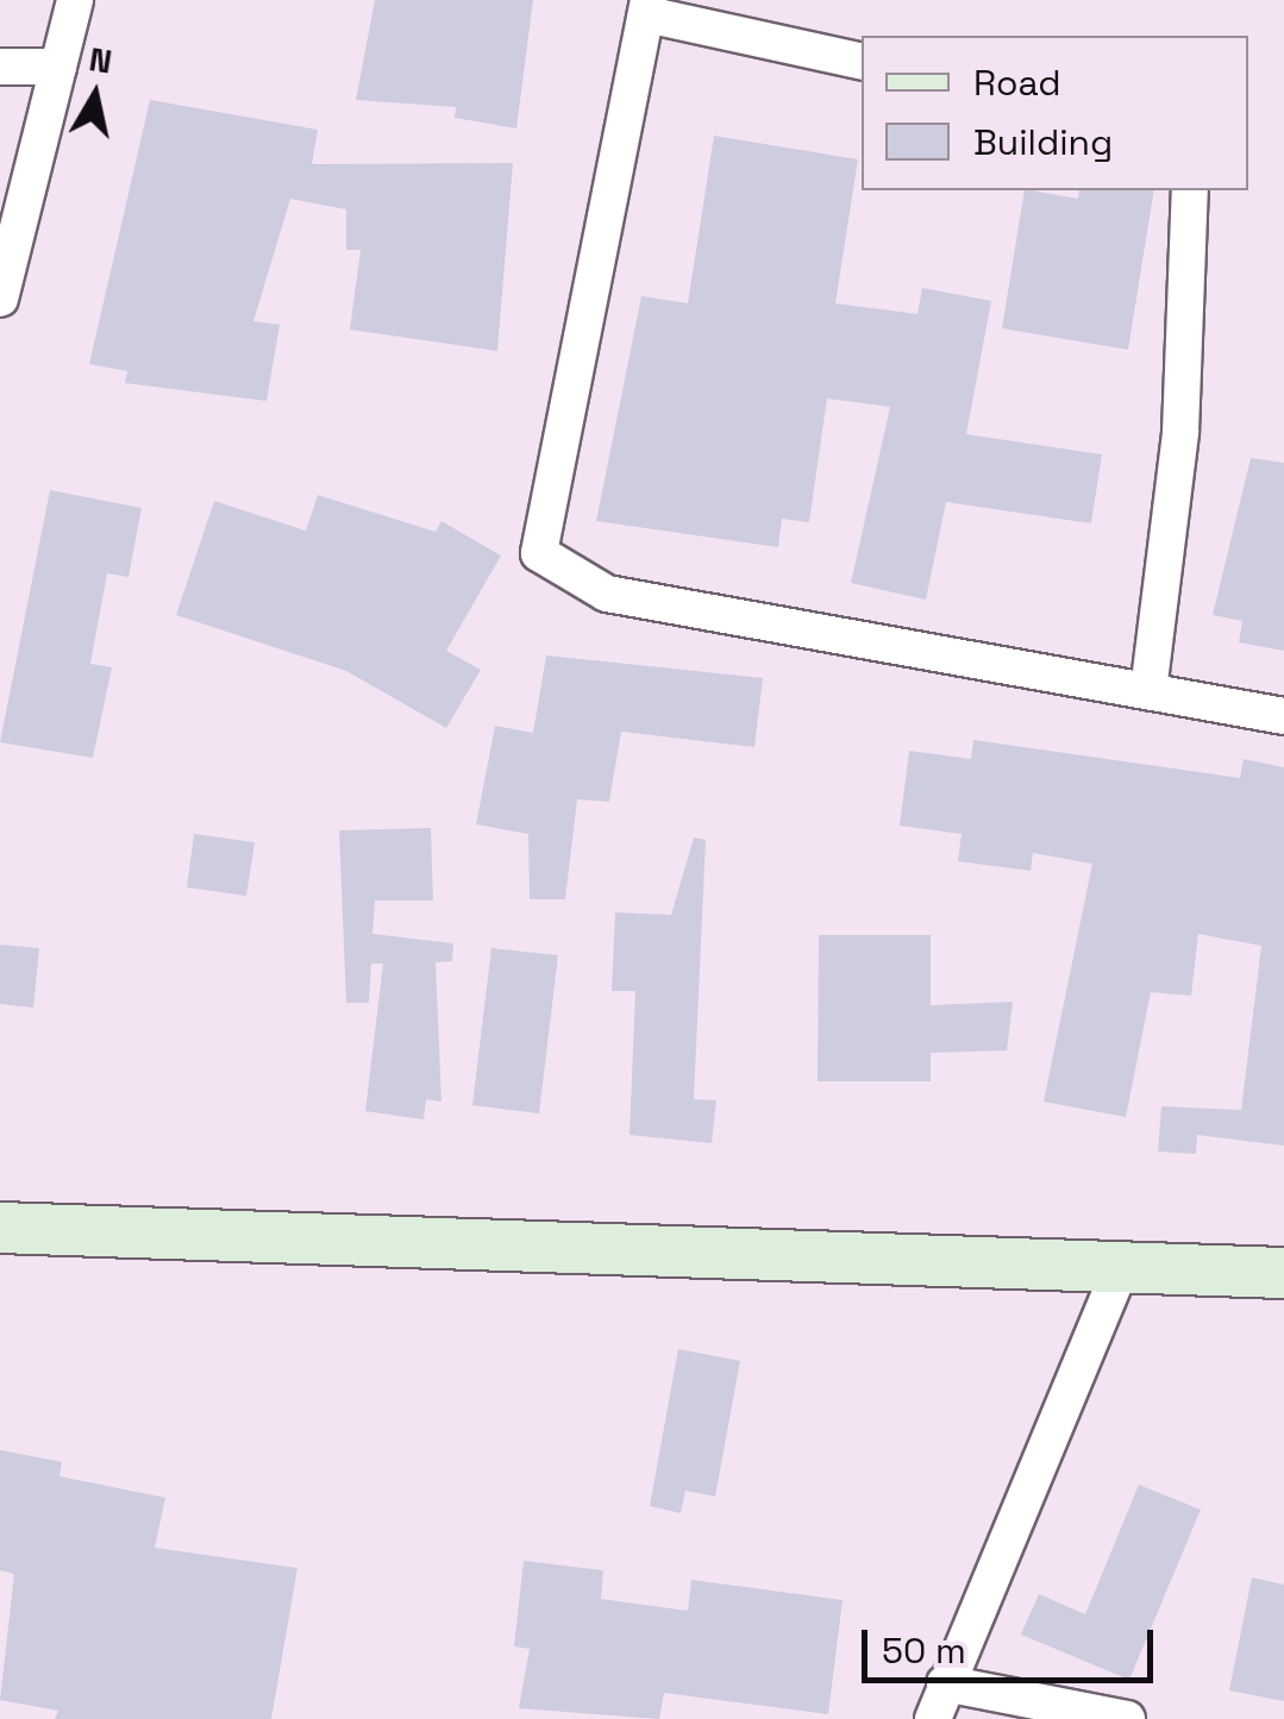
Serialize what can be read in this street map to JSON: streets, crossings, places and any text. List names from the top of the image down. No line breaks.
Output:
{"legend":["Road","Building"],"scale_bar":"50 m","north":"top"}
